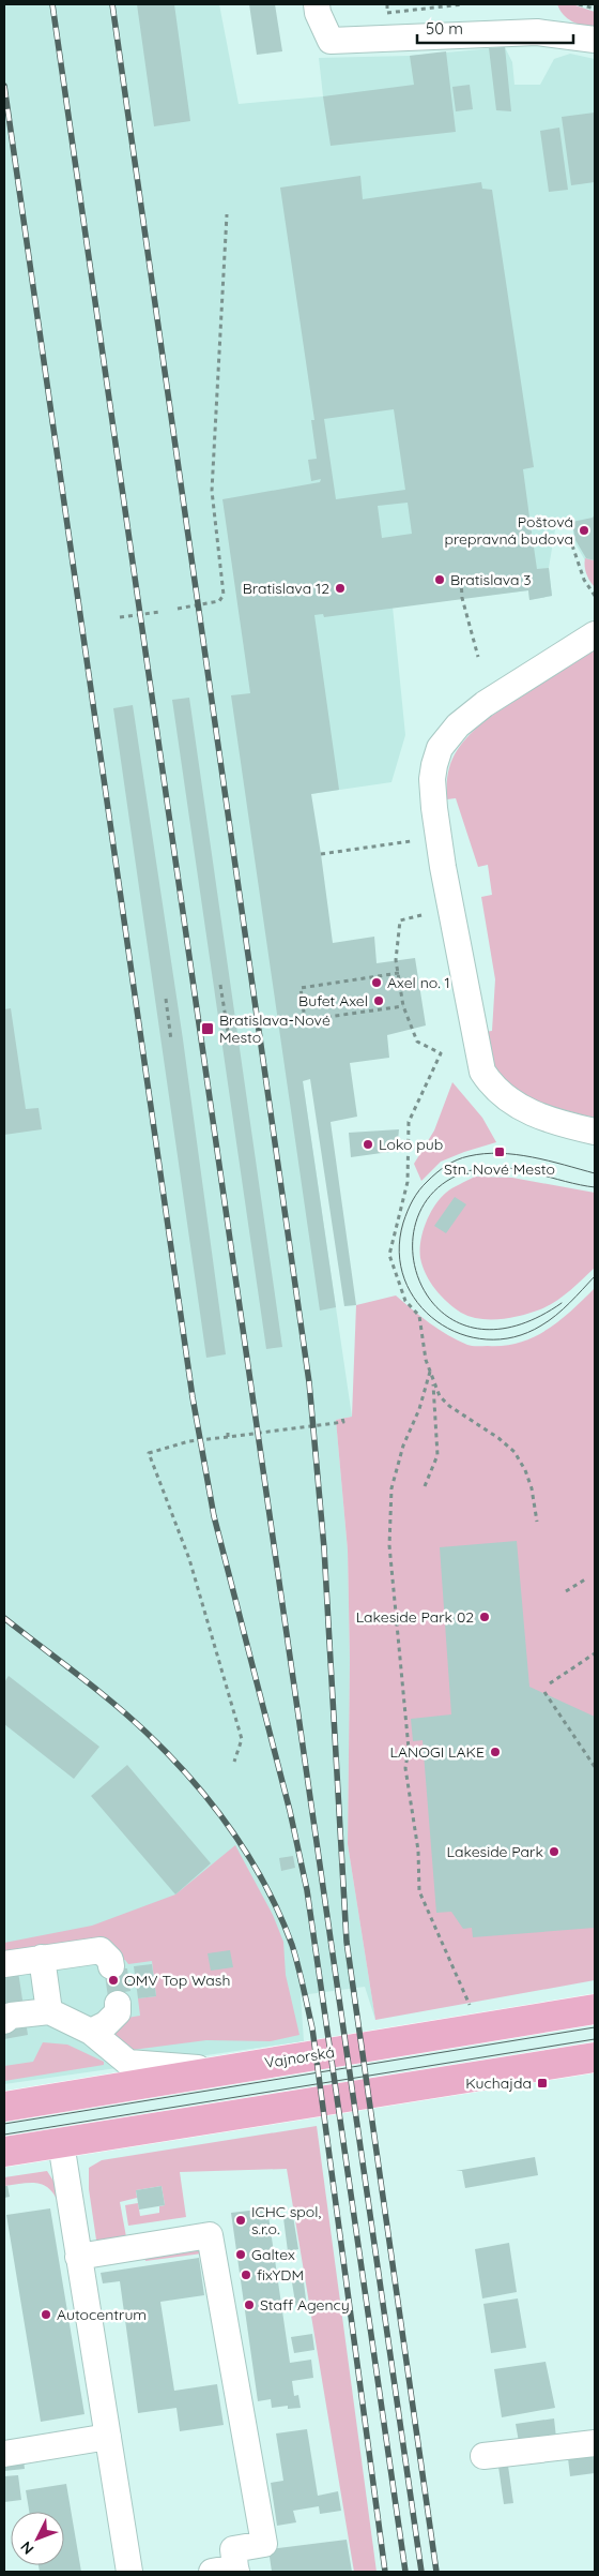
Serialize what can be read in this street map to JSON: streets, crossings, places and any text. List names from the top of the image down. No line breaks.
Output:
{"streets":{"main road":["Vajnorská"]},"places":{"other":["Poštová prepravná budova","Bratislava 3","Bratislava 12","Axel no. 1","Bufet Axel","Loko pub","Lakeside Park 02","LANOGI LAKE","Lakeside Park","OMV Top Wash","ICHC spol, s.r.o.","Galtex","fixYDM","Staff Agency","Autocentrum"],"transit":["Bratislava-Nové Mesto","Stn. Nové Mesto","Kuchajda"]},"scale_bar":"50 m","north":"bottom left"}
